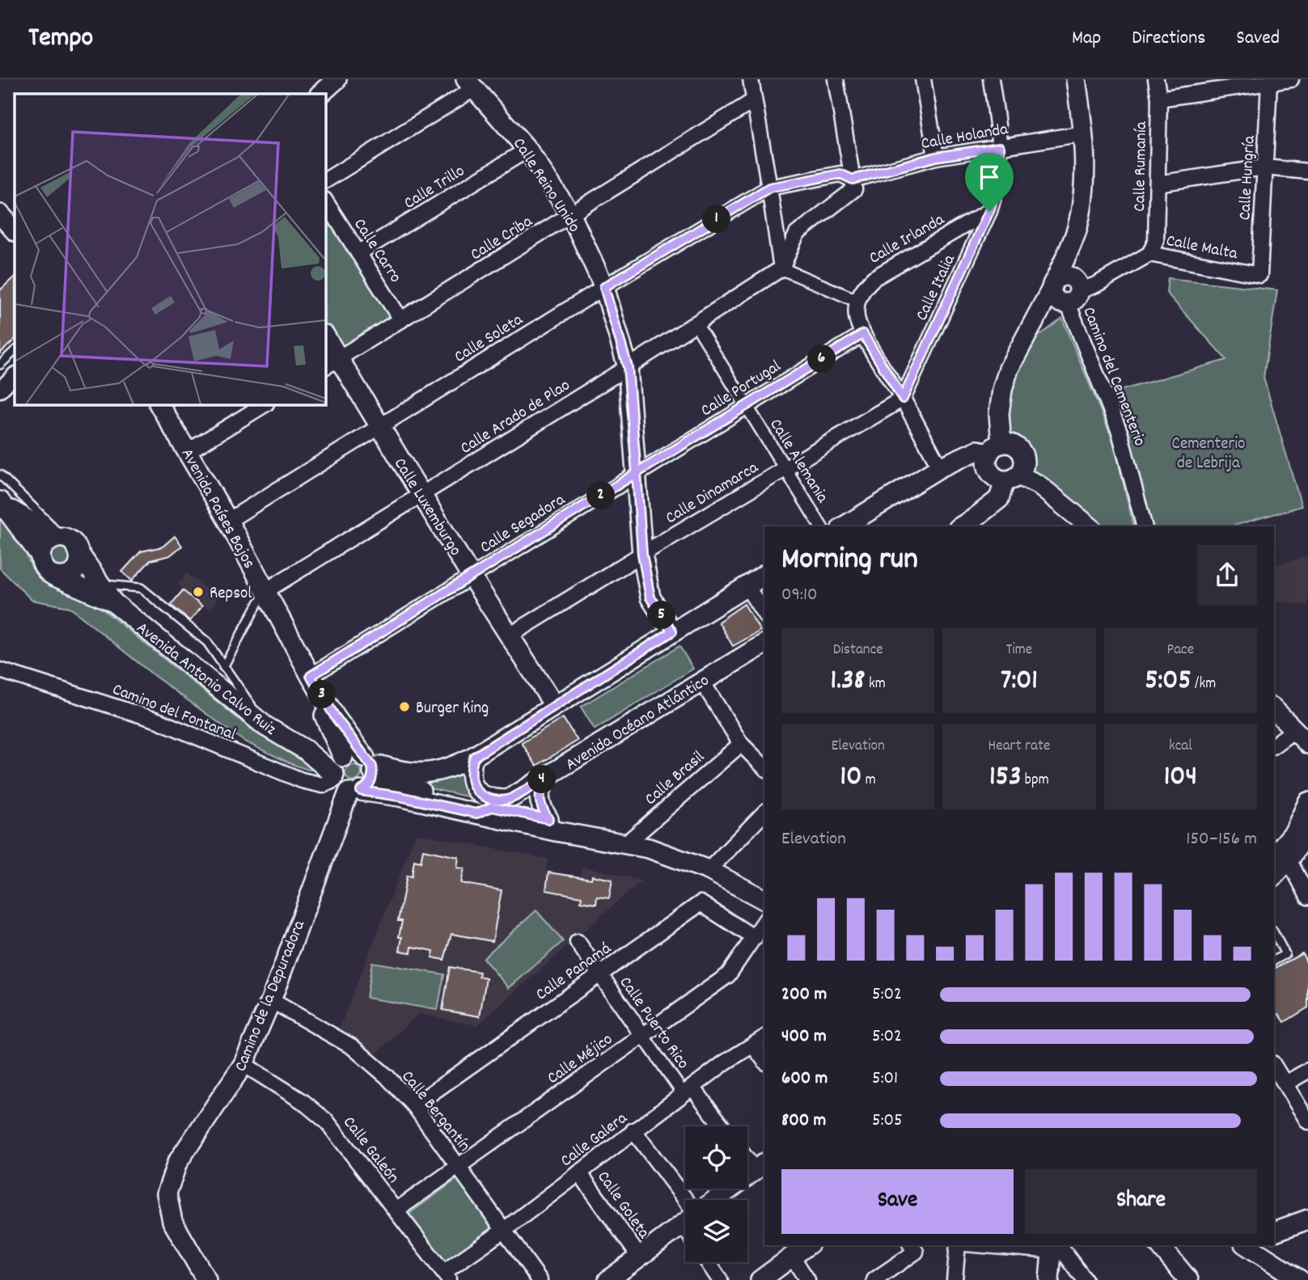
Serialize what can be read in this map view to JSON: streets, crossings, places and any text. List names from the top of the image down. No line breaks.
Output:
{"streets":{"street":["Calle Holanda","Calle Rumanía","Calle Hungría","Calle Reino Unido","Calle Trillo","Calle Criba","Calle Irlanda","Calle Malta","Calle Carro","Calle Italia","Calle Soleta","Camino del Cementerio","Calle Portugal","Calle Arado de Plao","Calle Alemania","Calle Dinamarca","Calle Luxemburgo","Avenida Países Bajos","Calle Segadora","Avenida Antonio Calvo Ruiz","Camino del Fontanal","Avenida Océano Atlántico","Calle Brasil","Calle Panamá","Camino de la Depuradora","Calle Puerto Rico","Calle Méjico","Calle Bergantín","Calle Galera","Calle Galeón","Calle Goleta"]},"crossings":[["Calle Holanda","Calle Italia"],["Calle Rumanía","Calle Malta"],["Calle Hungría","Calle Malta"],["Calle Reino Unido","Calle Trillo"],["Calle Reino Unido","Calle Criba"],["Calle Reino Unido","Calle Soleta"],["Calle Reino Unido","Calle Portugal"],["Calle Reino Unido","Calle Arado de Plao"],["Calle Reino Unido","Calle Dinamarca"],["Calle Reino Unido","Calle Segadora"],["Calle Trillo","Calle Carro"],["Calle Criba","Calle Carro"],["Calle Criba","Calle Luxemburgo"],["Calle Irlanda","Calle Italia"],["Calle Malta","Camino del Cementerio"],["Calle Italia","Calle Dinamarca"],["Calle Soleta","Calle Luxemburgo"],["Calle Soleta","Avenida Países Bajos"],["Calle Portugal","Calle Alemania"],["Calle Portugal","Calle Segadora"],["Calle Arado de Plao","Calle Alemania"],["Calle Arado de Plao","Calle Luxemburgo"],["Calle Arado de Plao","Avenida Países Bajos"],["Calle Alemania","Calle Dinamarca"],["Calle Dinamarca","Calle Luxemburgo"],["Calle Luxemburgo","Calle Segadora"],["Avenida Países Bajos","Calle Segadora"],["Avenida Países Bajos","Avenida Antonio Calvo Ruiz"],["Avenida Países Bajos","Camino del Fontanal"],["Avenida Países Bajos","Camino de la Depuradora"],["Avenida Antonio Calvo Ruiz","Camino del Fontanal"],["Avenida Antonio Calvo Ruiz","Camino de la Depuradora"],["Camino del Fontanal","Camino de la Depuradora"],["Calle Panamá","Calle Puerto Rico"],["Calle Panamá","Calle Méjico"],["Calle Panamá","Calle Bergantín"],["Camino de la Depuradora","Calle Bergantín"],["Camino de la Depuradora","Calle Galeón"],["Calle Puerto Rico","Calle Méjico"],["Calle Puerto Rico","Calle Galera"],["Calle Méjico","Calle Bergantín"],["Calle Méjico","Calle Galeón"],["Calle Bergantín","Calle Galera"],["Calle Galera","Calle Galeón"],["Calle Galera","Calle Goleta"]],"parks":["Cementerio de Lebrija"],"places":["Repsol","Burger King"],"page":{"header":"Tempo","nav":["Map","Directions","Saved"],"pins":["1","6","2","5","3","4"],"heading":["Morning run","09:10"],"stats":[["Distance","1.38 km"],["Time","7:01"],["Pace","5:05 /km"],["Elevation","10 m"],["Heart rate","153 bpm"],["kcal","104"]],"chart":["Elevation","150–156 m"],"list":[{"name":"200 m","note":"5:02"},{"name":"400 m","note":"5:02"},{"name":"600 m","note":"5:01"},{"name":"800 m","note":"5:05"}],"buttons":["Save","Share"]}}
